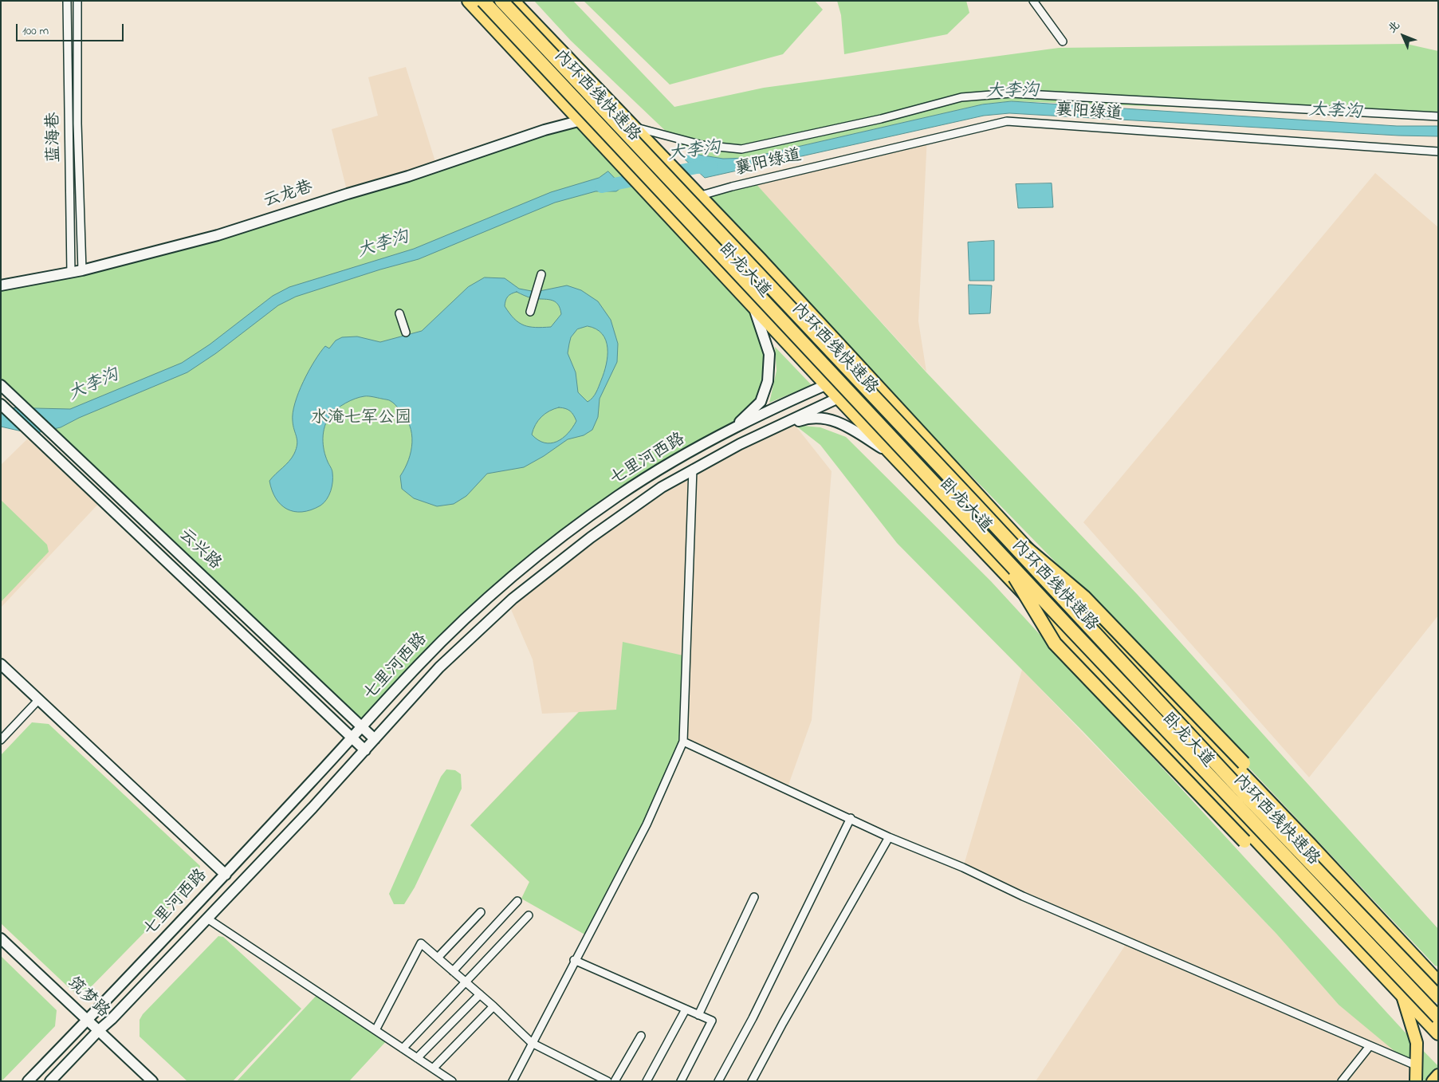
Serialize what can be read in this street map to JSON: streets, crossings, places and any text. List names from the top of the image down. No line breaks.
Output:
{"streets":{"highway":["内环西线快速路","卧龙大道"],"street":["襄阳绿道","蓝海巷","云龙巷","七里河西路","云兴路","筑梦路"]},"crossings":[["襄阳绿道","卧龙大道"],["蓝海巷","云龙巷"],["云龙巷","卧龙大道"],["卧龙大道","七里河西路"],["七里河西路","云兴路"],["七里河西路","筑梦路"]],"water":["大李沟"],"parks":["水淹七军公园"],"scale_bar":"100 m","north":"top left"}
